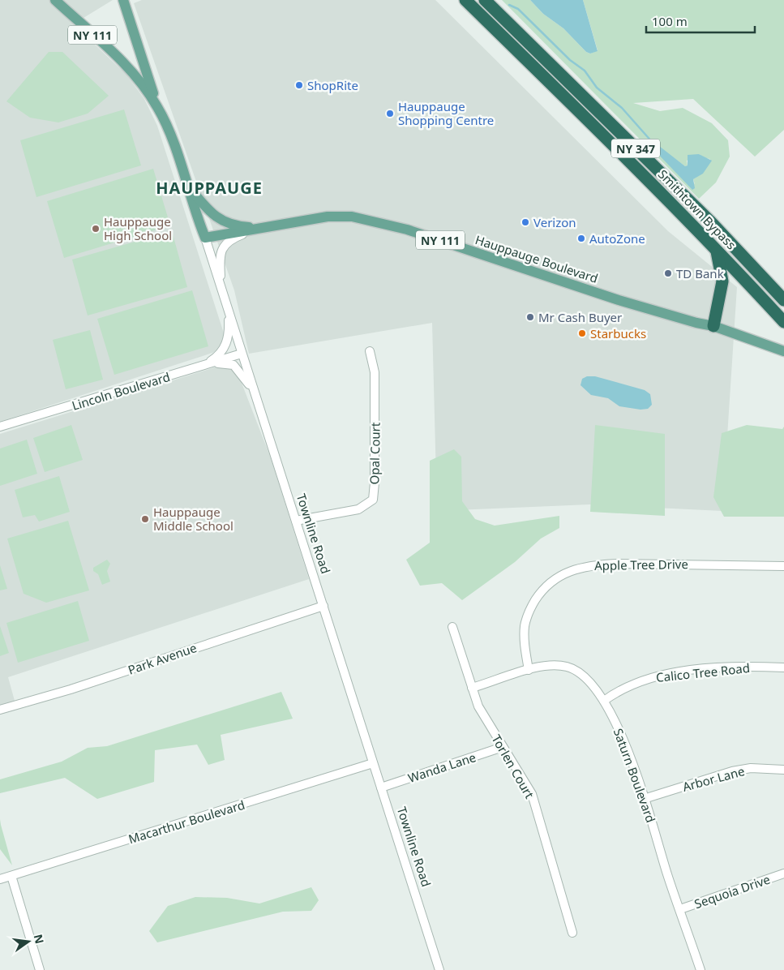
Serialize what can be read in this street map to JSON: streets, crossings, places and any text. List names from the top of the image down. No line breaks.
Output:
{"streets":{"highway":["NY 347","Smithtown Bypass"],"main road":["NY 111","Hauppauge Boulevard","Townline Road"],"street":["Lincoln Boulevard","Opal Court","Apple Tree Drive","Park Avenue","Calico Tree Road","Torlen Court","Wanda Lane","Saturn Boulevard","Arbor Lane","Macarthur Boulevard","Sequoia Drive"]},"crossings":[["NY 111","Hauppauge Boulevard"],["NY 111","Townline Road"],["Hauppauge Boulevard","Townline Road"],["Lincoln Boulevard","Townline Road"],["Opal Court","Townline Road"],["Townline Road","Park Avenue"],["Townline Road","Wanda Lane"],["Townline Road","Macarthur Boulevard"],["Apple Tree Drive","Saturn Boulevard"],["Calico Tree Road","Saturn Boulevard"],["Torlen Court","Wanda Lane"],["Torlen Court","Saturn Boulevard"],["Saturn Boulevard","Arbor Lane"],["Saturn Boulevard","Sequoia Drive"]],"districts":["HAUPPAUGE"],"places":["ShopRite","Hauppauge Shopping Centre","Verizon","Hauppauge High School","AutoZone","TD Bank","Mr Cash Buyer","Starbucks","Hauppauge Middle School"],"scale_bar":"100 m","north":"right"}
